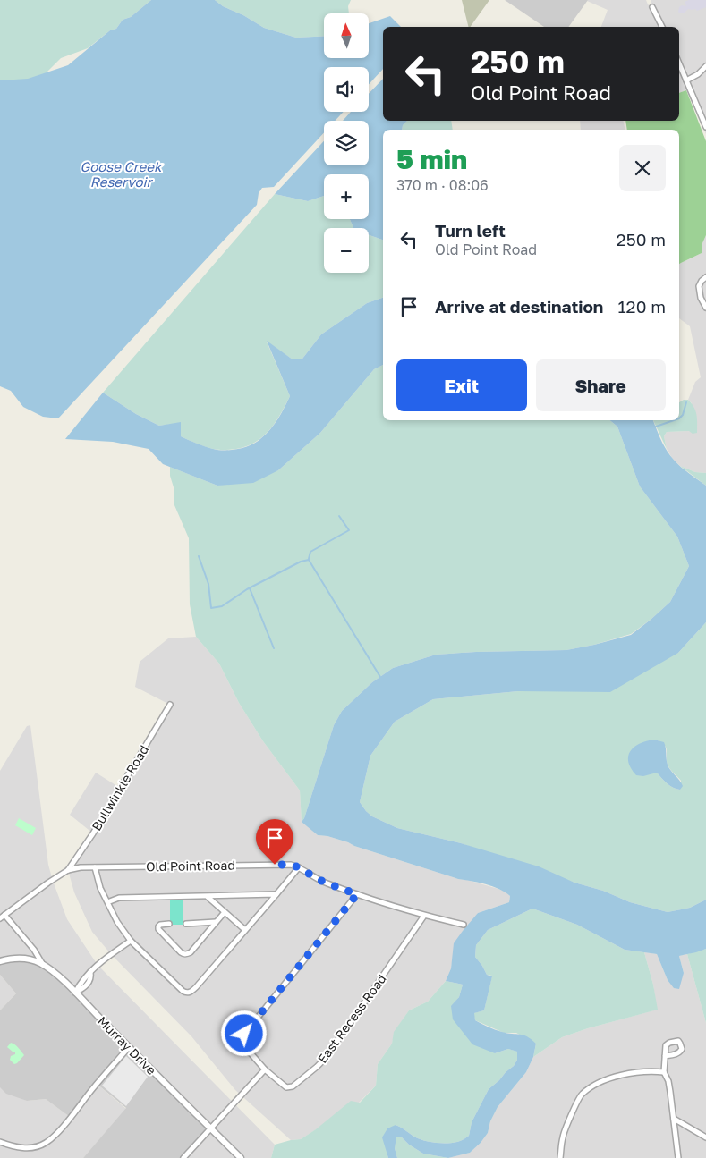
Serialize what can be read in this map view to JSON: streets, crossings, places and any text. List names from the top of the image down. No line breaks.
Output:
{"streets":{"street":["Bullwinkle Road","Old Point Road","East Recess Road","Murray Drive"]},"crossings":[["Bullwinkle Road","Old Point Road"],["Old Point Road","East Recess Road"]],"water":["Goose Creek Reservoir"],"north":"top","page":{"map_buttons":["+","−"],"turn":["250 m","Old Point Road"],"heading":["5 min","370 m · 08:06"],"list":[{"name":"Turn left","note":"Old Point Road","value":"250 m"},{"name":"Arrive at destination","value":"120 m"}],"buttons":["Exit","Share"]}}
